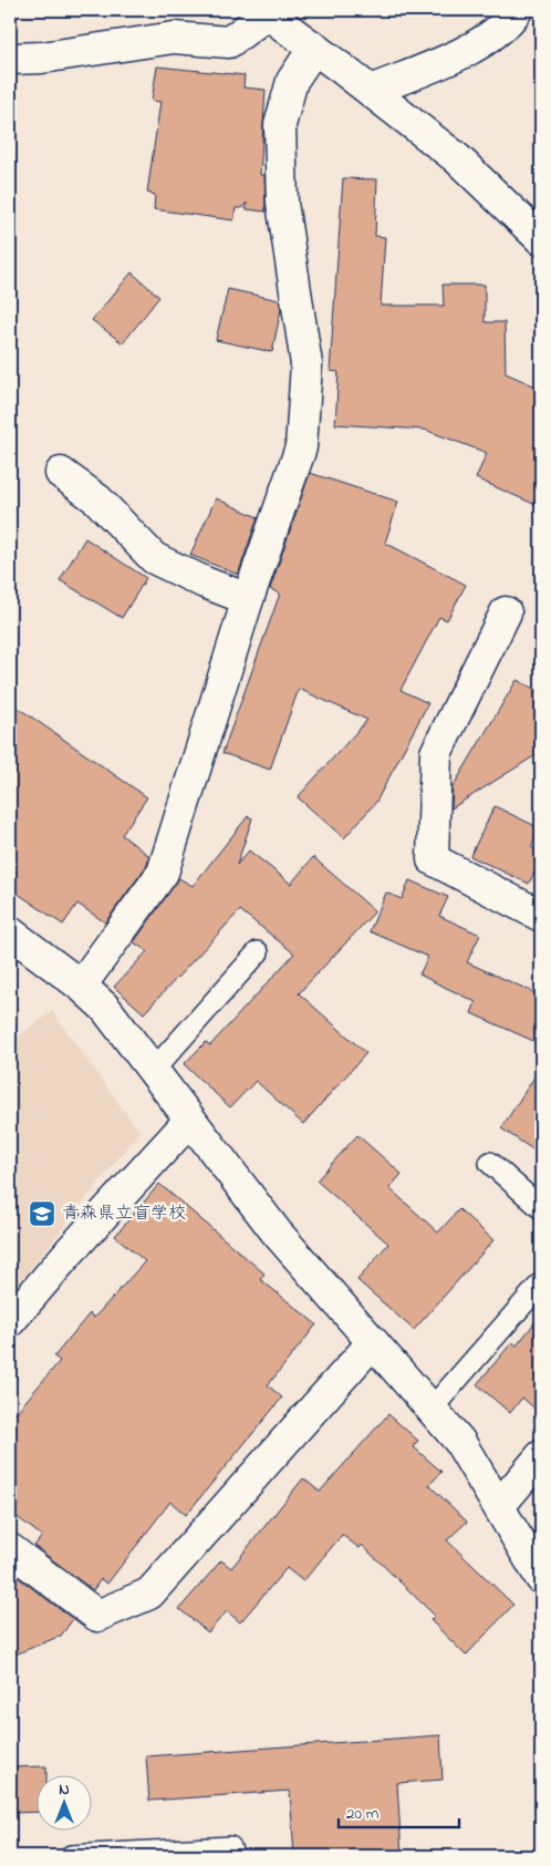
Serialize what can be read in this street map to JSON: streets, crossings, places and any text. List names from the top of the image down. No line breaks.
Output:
{"places":{"school or university":["青森県立盲学校"]},"scale_bar":"20 m","north":"top"}
